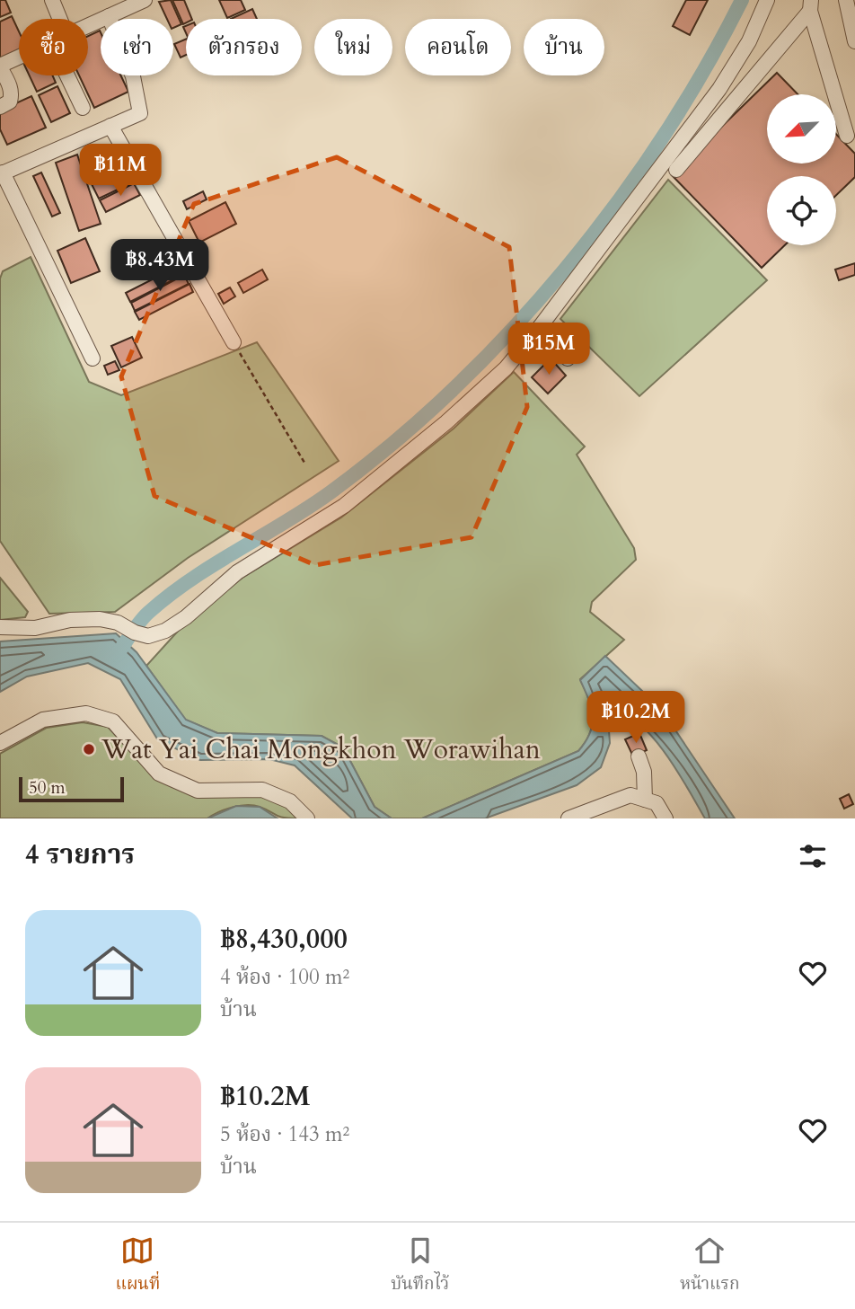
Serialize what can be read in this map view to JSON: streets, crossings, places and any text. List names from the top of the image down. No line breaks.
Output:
{"places":["Wat Yai Chai Mongkhon Worawihan"],"scale_bar":"50 m","north":"bottom left","page":{"chip":["ซื้อ","เช่า","ตัวกรอง","ใหม่","คอนโด","บ้าน"],"price":["฿11M","฿8.43M","฿15M","฿10.2M"],"scale":"50 m","heading":"4 รายการ","list":[{"name":"฿8,430,000","note":"4 ห้อง · 100 m² · บ้าน"},{"name":"฿10.2M","note":"5 ห้อง · 143 m² · บ้าน"}],"tabs":["แผนที่","บันทึกไว้","หน้าแรก"]}}
